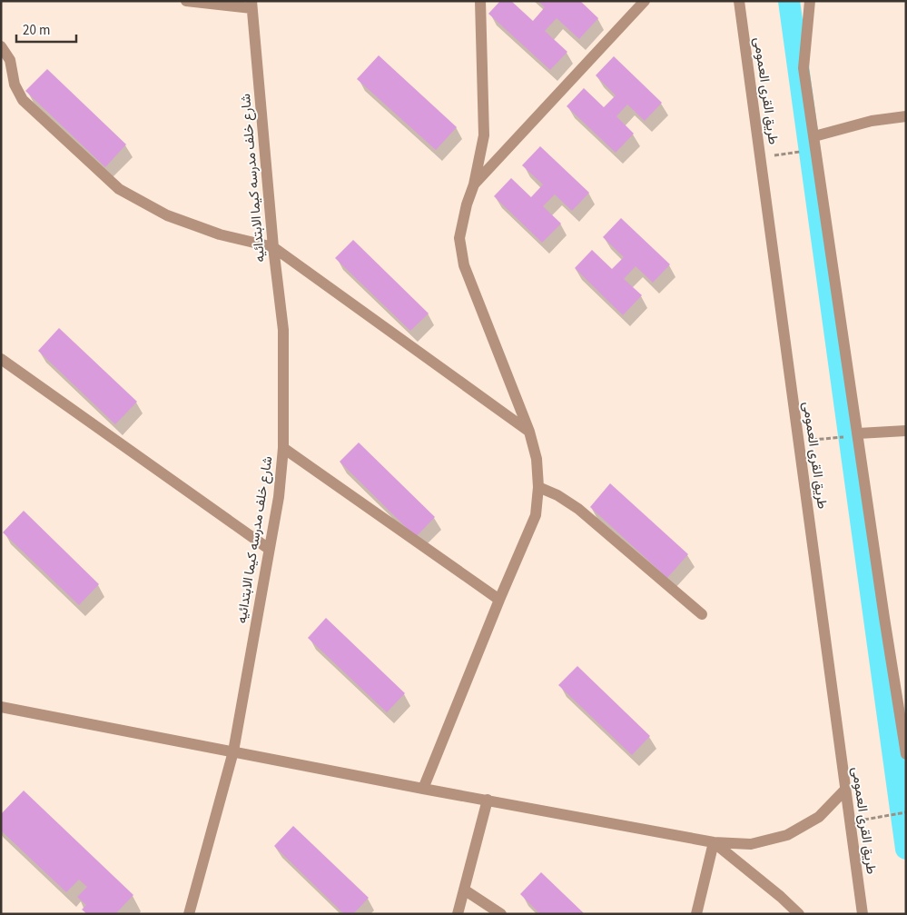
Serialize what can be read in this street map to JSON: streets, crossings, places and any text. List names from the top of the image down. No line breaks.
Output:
{"streets":{"street":["طريق القرى العمومى","شارع خلف مدرسه كيما الابتدائيه"]},"scale_bar":"20 m"}
